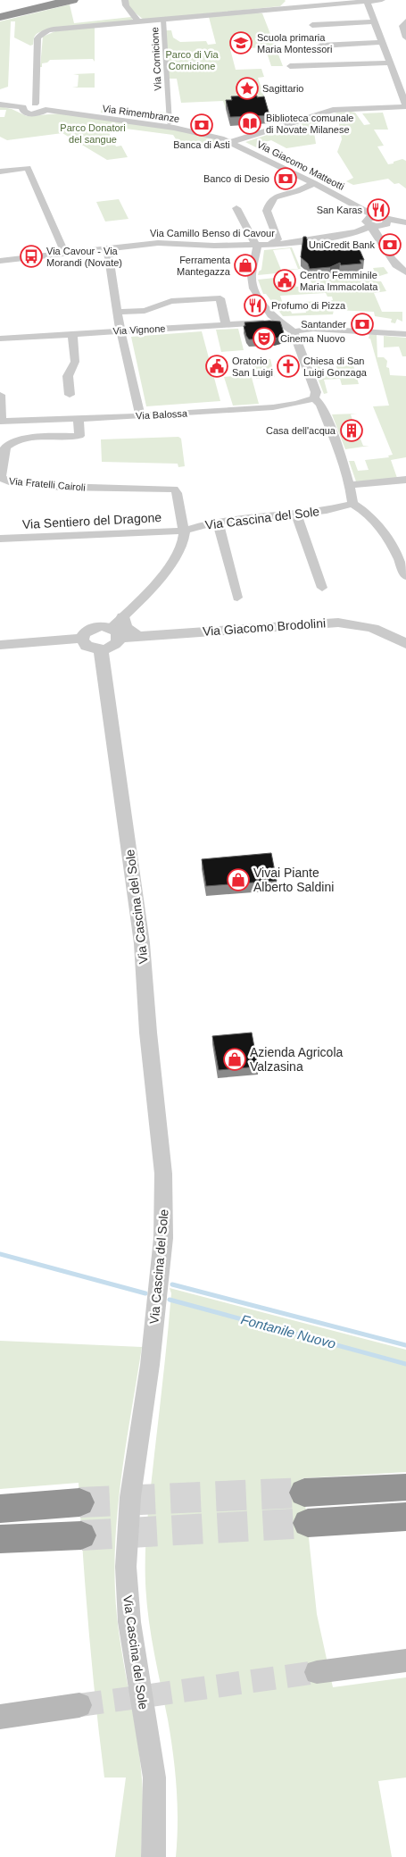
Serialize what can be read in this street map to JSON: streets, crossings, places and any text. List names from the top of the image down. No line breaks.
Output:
{"streets":{"street":["Via Cornicione","Via Rimembranze","Via Giacomo Matteotti","Via Camillo Benso di Cavour","Via Vignone","Via Balossa","Via Fratelli Cairoli","Via Cascina del Sole","Via Sentiero del Dragone","Via Giacomo Brodolini"]},"crossings":[["Via Rimembranze","Via Giacomo Matteotti"],["Via Giacomo Matteotti","Via Camillo Benso di Cavour"],["Via Balossa","Via Fratelli Cairoli"],["Via Fratelli Cairoli","Via Cascina del Sole"],["Via Fratelli Cairoli","Via Sentiero del Dragone"],["Via Cascina del Sole","Via Sentiero del Dragone"],["Via Cascina del Sole","Via Giacomo Brodolini"]],"water":["Fontanile Nuovo"],"parks":["Parco di Via Cornicione","Parco Donatori del sangue"],"places":{"school or university":["Scuola primaria Maria Montessori"],"place":["Sagittario"],"library":["Biblioteca comunale di Novate Milanese"],"bank":["Banca di Asti","Banco di Desio","UniCredit Bank","Santander"],"restaurant":["San Karas","Profumo di Pizza"],"bus stop":["Via Cavour - Via Morandi (Novate)"],"shop":["Ferramenta Mantegazza","Vivai Piante Alberto Saldini","Azienda Agricola Valzasina"],"public building":["Centro Femminile Maria Immacolata","Oratorio San Luigi"],"theatre":["Cinema Nuovo"],"church":["Chiesa di San Luigi Gonzaga"],"building":["Casa dell'acqua"]}}
